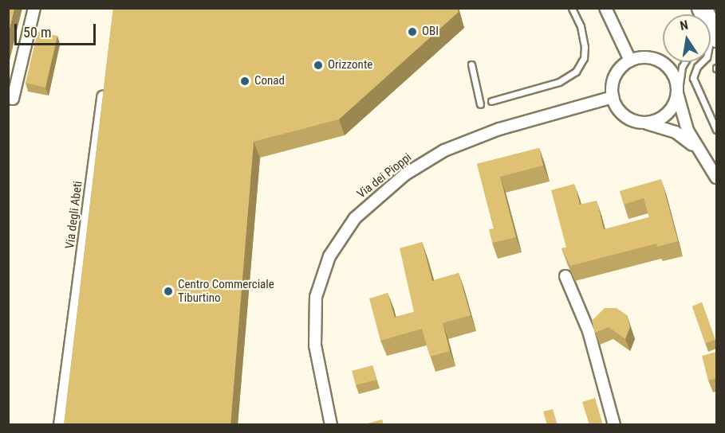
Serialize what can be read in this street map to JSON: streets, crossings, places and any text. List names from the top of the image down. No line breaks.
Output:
{"streets":{"street":["Via dei Pioppi","Via degli Abeti"]},"places":["OBI","Orizzonte","Conad","Centro Commerciale Tiburtino"],"scale_bar":"50 m","north":"top"}
